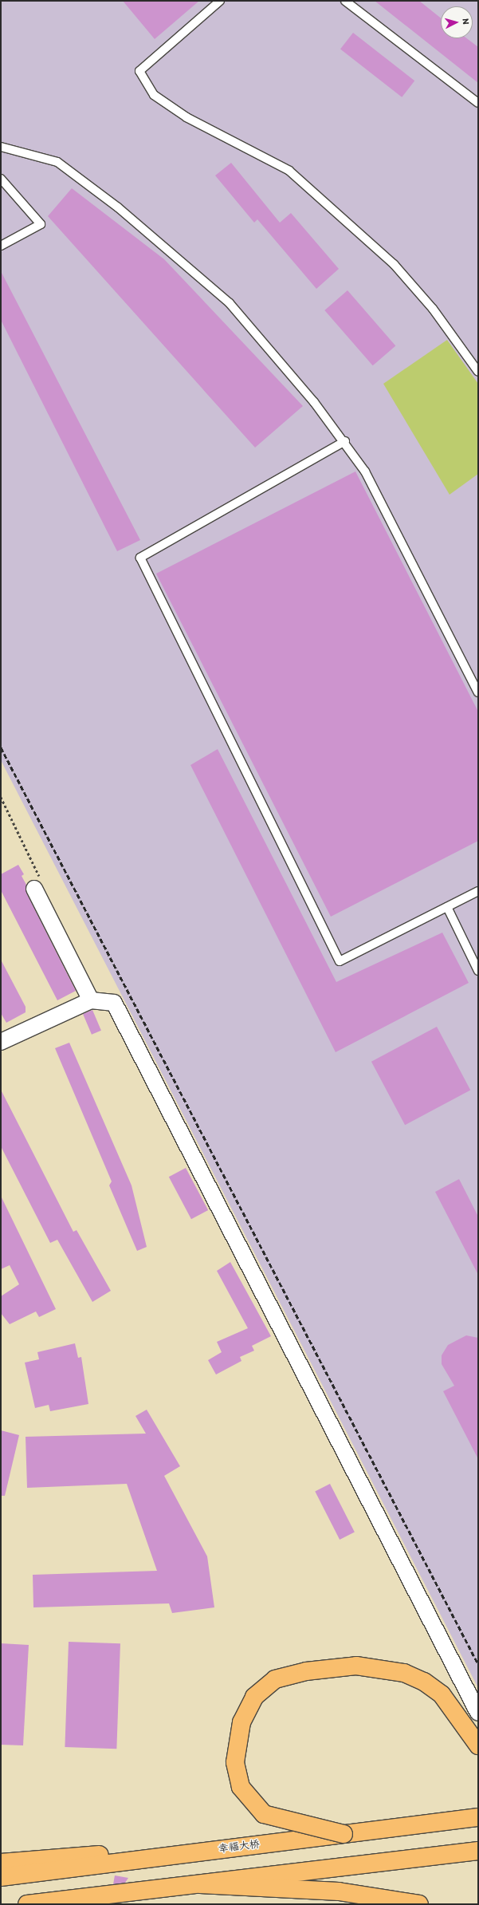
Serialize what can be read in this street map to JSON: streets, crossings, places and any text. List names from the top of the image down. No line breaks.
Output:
{"streets":{"main road":["幸福大桥"]},"north":"right"}
